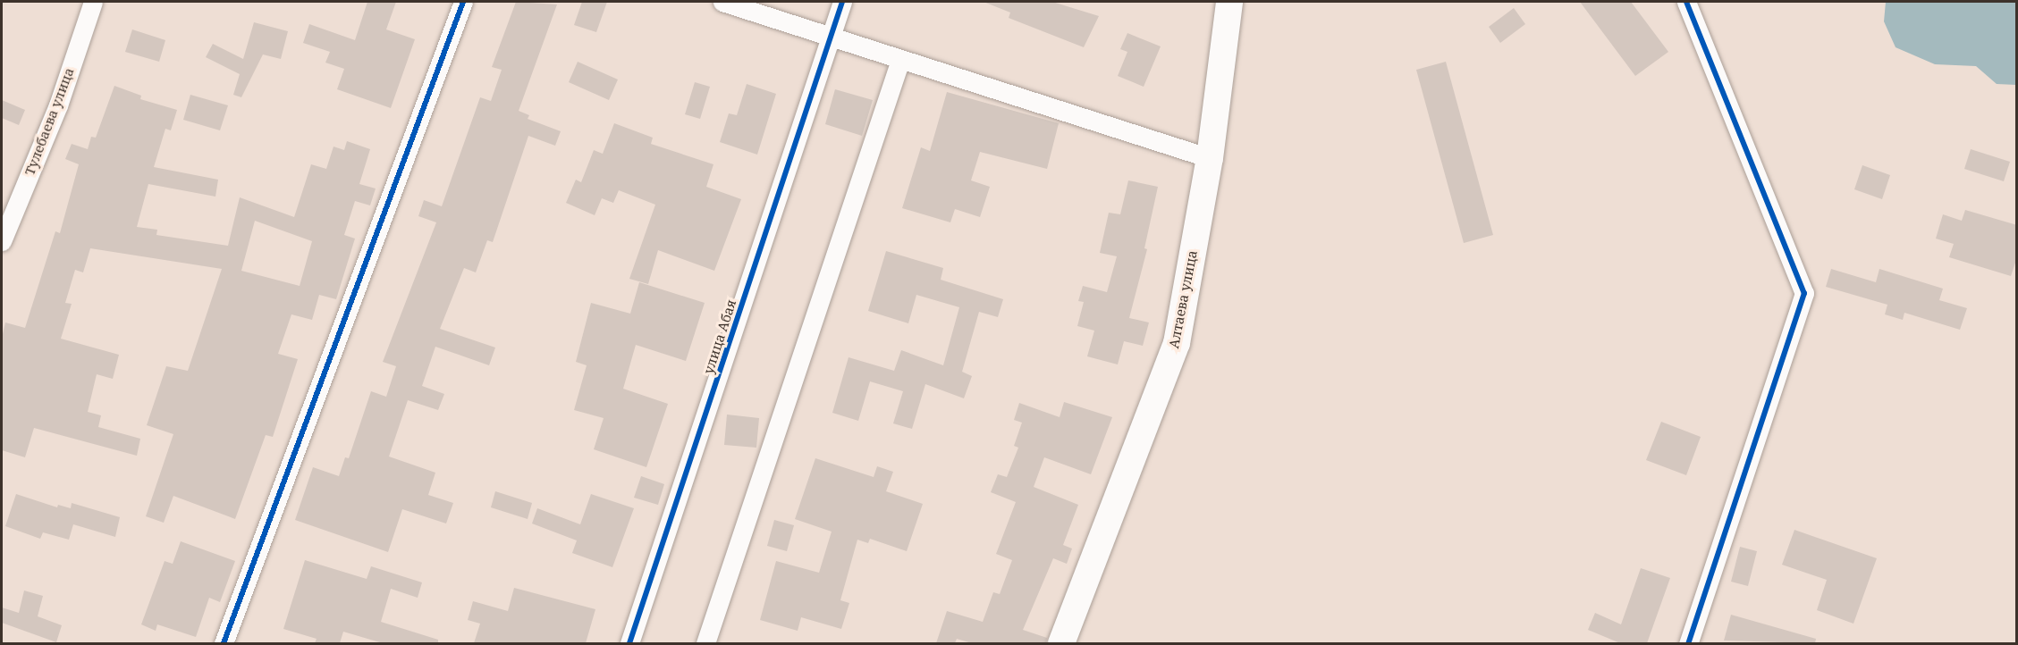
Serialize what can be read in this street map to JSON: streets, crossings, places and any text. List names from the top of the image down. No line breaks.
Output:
{"streets":{"main road":["Алтаева улица"],"street":["Тулебаева улица","улица Абая"]}}
